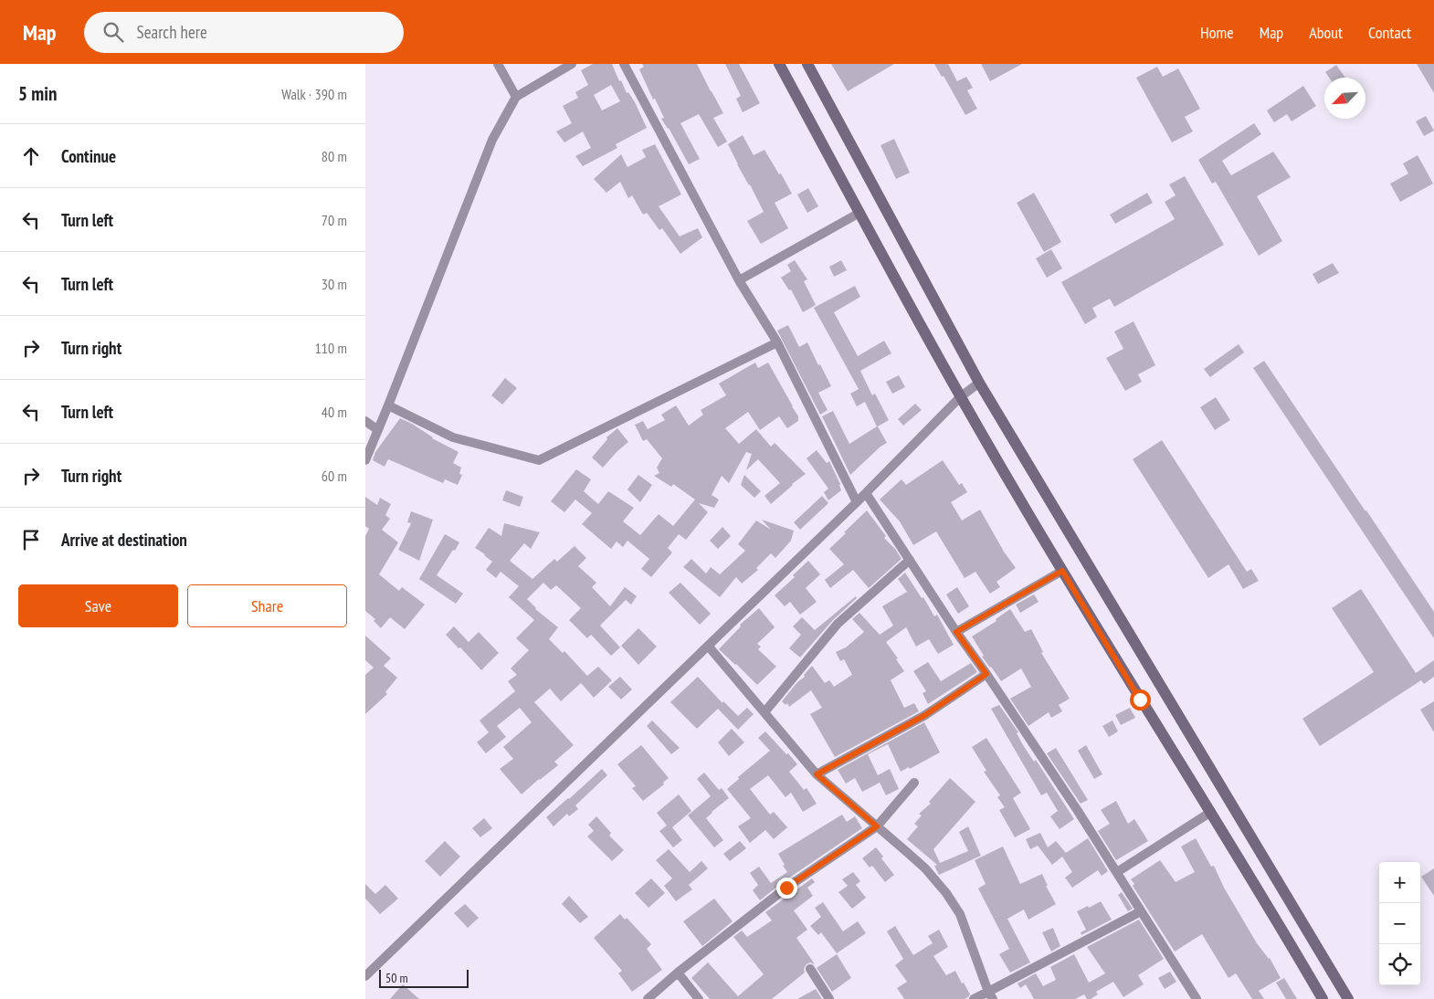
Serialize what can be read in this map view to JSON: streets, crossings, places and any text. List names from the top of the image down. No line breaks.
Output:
{"scale_bar":"50 m","north":"bottom left","page":{"header":"Map","search":"Search here","nav":["Home","Map","About","Contact"],"heading":["5 min","Walk · 390 m"],"list":[["Continue","80 m"],["Turn left","70 m"],["Turn left","30 m"],["Turn right","110 m"],["Turn left","40 m"],["Turn right","60 m"],"Arrive at destination"],"buttons":["Save","Share"],"map_buttons":["+","−"],"scale":"50 m"}}
